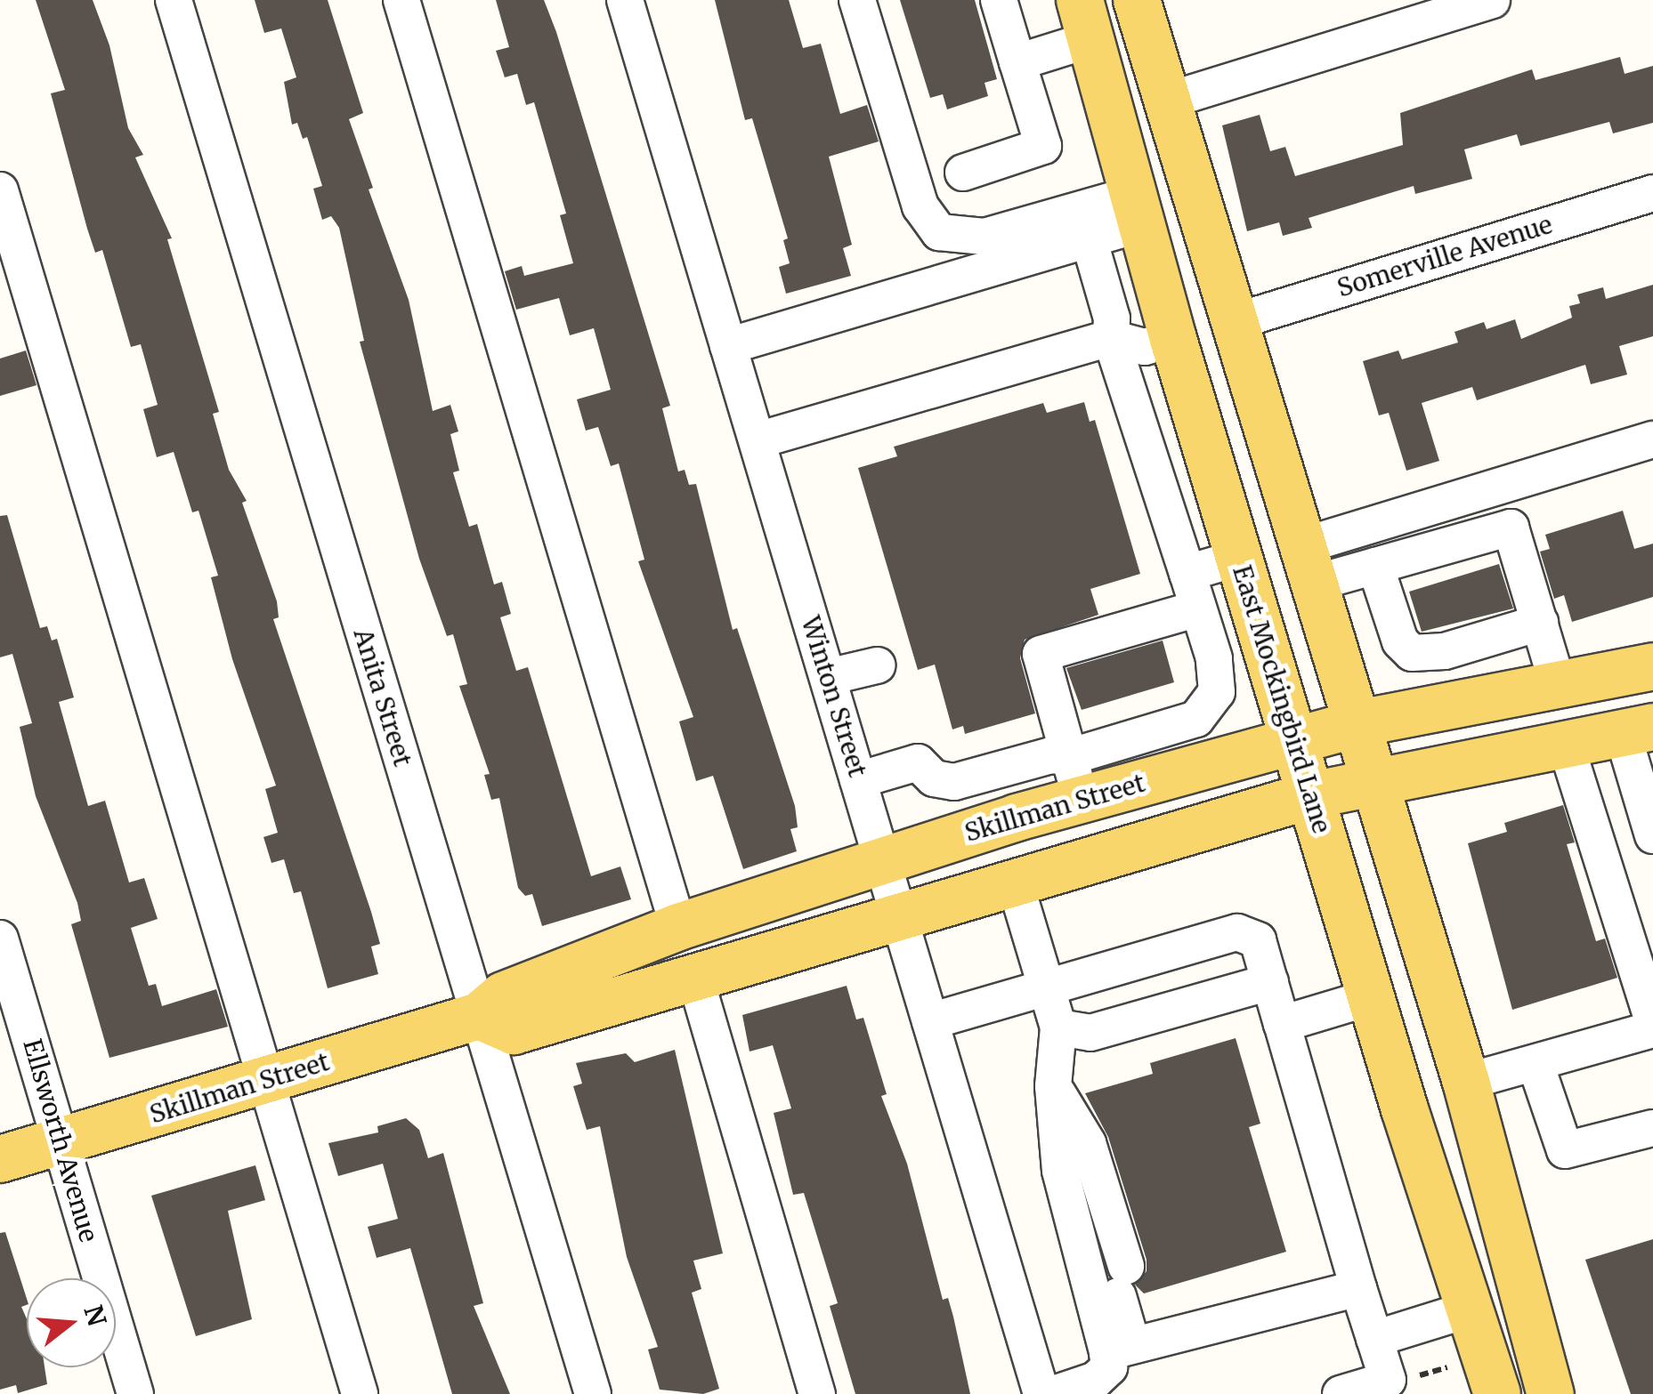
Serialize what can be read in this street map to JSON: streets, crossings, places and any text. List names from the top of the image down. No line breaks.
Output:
{"streets":{"main road":["East Mockingbird Lane","Skillman Street"],"street":["Somerville Avenue","Winton Street","Anita Street","Ellsworth Avenue"]},"crossings":[["Winton Street","Skillman Street"],["Anita Street","Skillman Street"],["East Mockingbird Lane","Skillman Street"],["Skillman Street","Ellsworth Avenue"]],"north":"right"}
